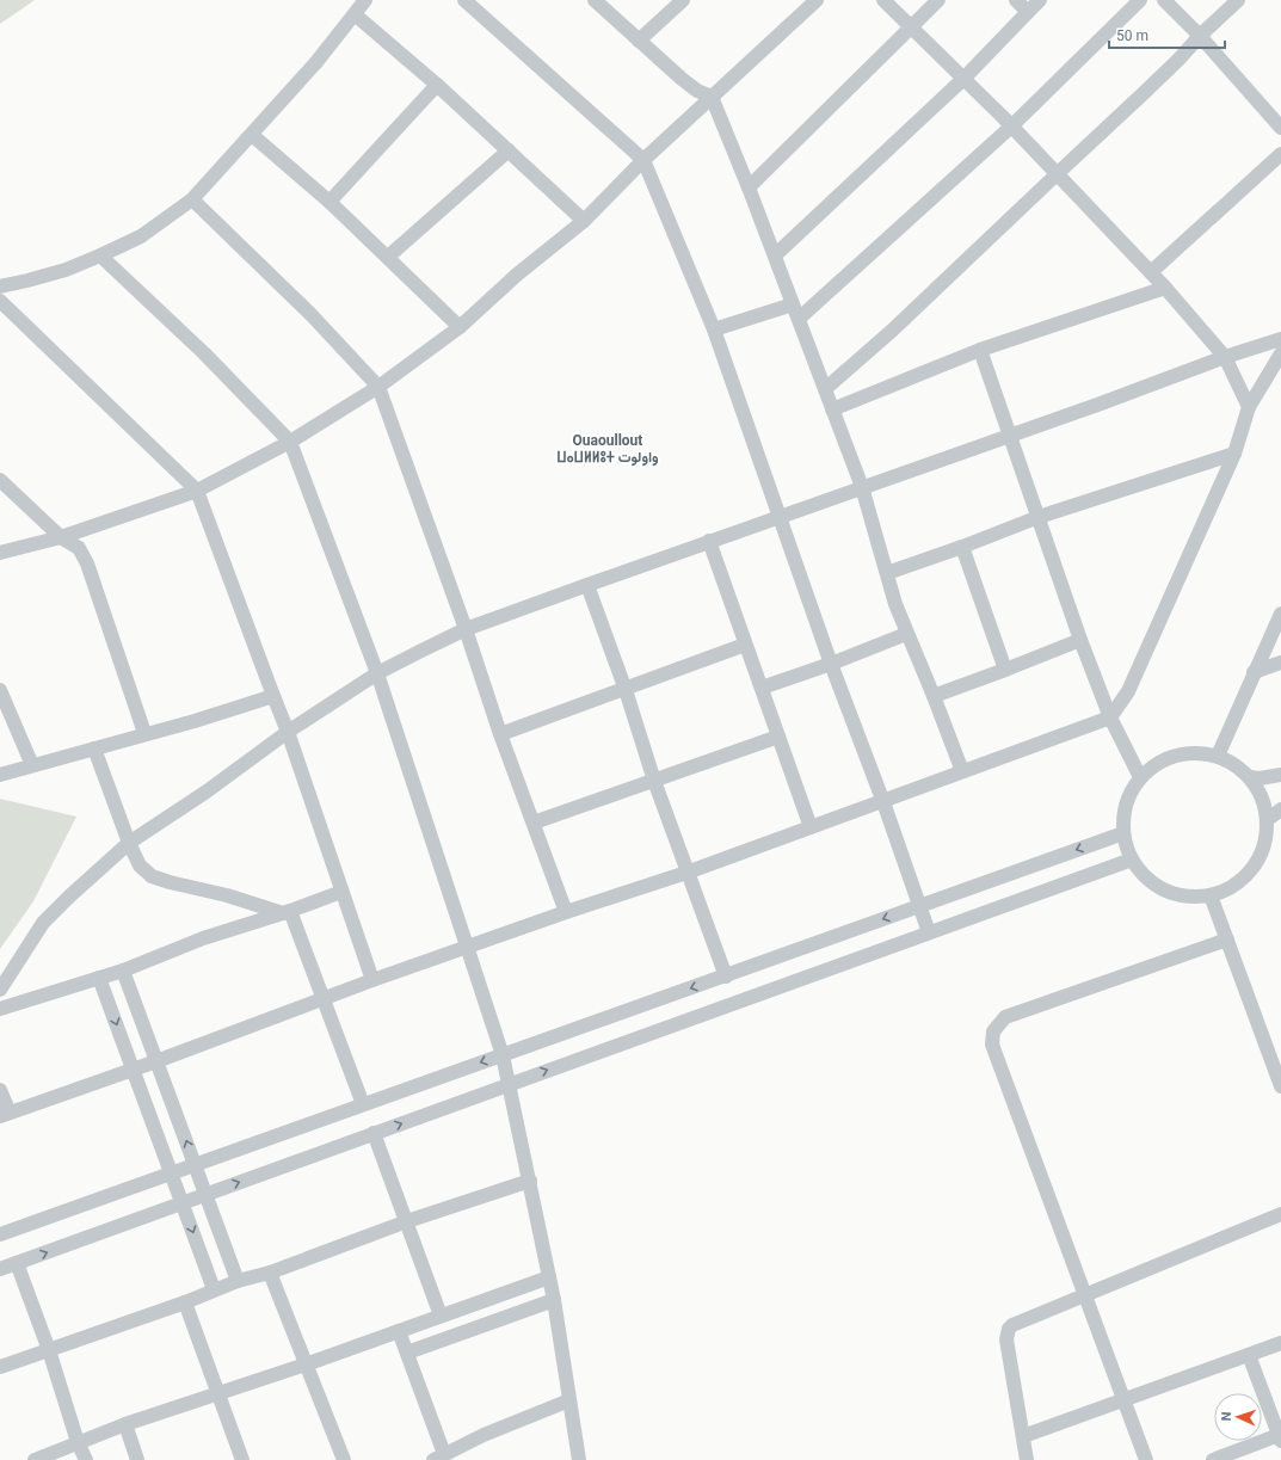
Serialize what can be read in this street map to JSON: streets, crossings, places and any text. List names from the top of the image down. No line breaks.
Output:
{"districts":["Ouaoullout ⵡⴰⵡⵍⵍⵓⵜ واولوت"],"scale_bar":"50 m","north":"left"}
